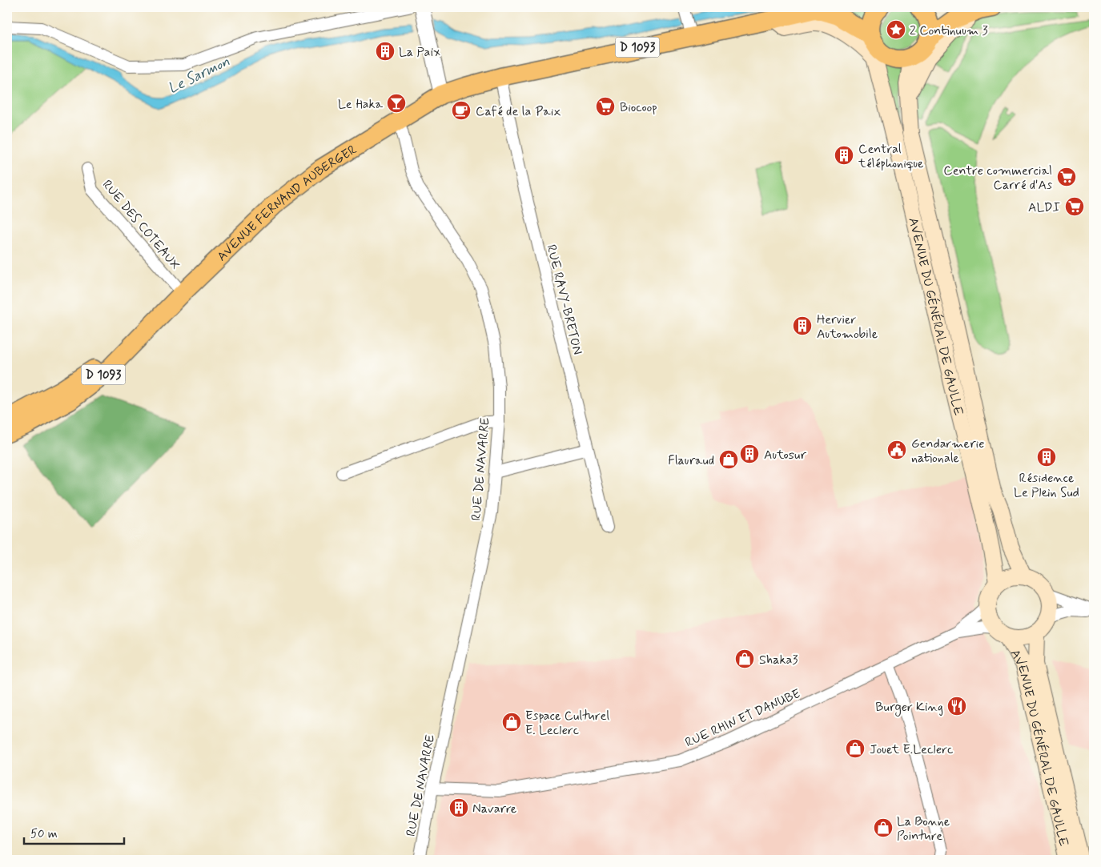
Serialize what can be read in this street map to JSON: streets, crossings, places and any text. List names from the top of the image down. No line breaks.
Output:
{"streets":{"main road":["D 1093","AVENUE FERNAND AUBERGER","AVENUE DU GÉNÉRAL DE GAULLE"],"street":["RUE DES COTEAUX","RUE RAVY-BRETON","RUE DE NAVARRE","RUE RHIN ET DANUBE"]},"crossings":[["D 1093","AVENUE FERNAND AUBERGER"],["D 1093","RUE RAVY-BRETON"],["D 1093","AVENUE DU GÉNÉRAL DE GAULLE"],["D 1093","RUE DE NAVARRE"],["AVENUE FERNAND AUBERGER","RUE DES COTEAUX"],["AVENUE FERNAND AUBERGER","RUE DE NAVARRE"],["AVENUE DU GÉNÉRAL DE GAULLE","RUE RHIN ET DANUBE"],["RUE DE NAVARRE","RUE RHIN ET DANUBE"]],"water":["Le Sarmon"],"places":{"place":["2 Continuum 3"],"building":["La Paix","Central téléphonique","Hervier Automobile","Autosur","Résidence Le Plein Sud","Navarre"],"bar":["Le Haka"],"supermarket":["Biocoop","Centre commercial Carré d'As","ALDI"],"cafe":["Café de la Paix"],"public building":["Gendarmerie nationale"],"shop":["Flauraud","Shaka3","Espace Culturel E. Leclerc","Jouet E.Leclerc","La Bonne Pointure"],"restaurant":["Burger King"]},"scale_bar":"50 m"}
